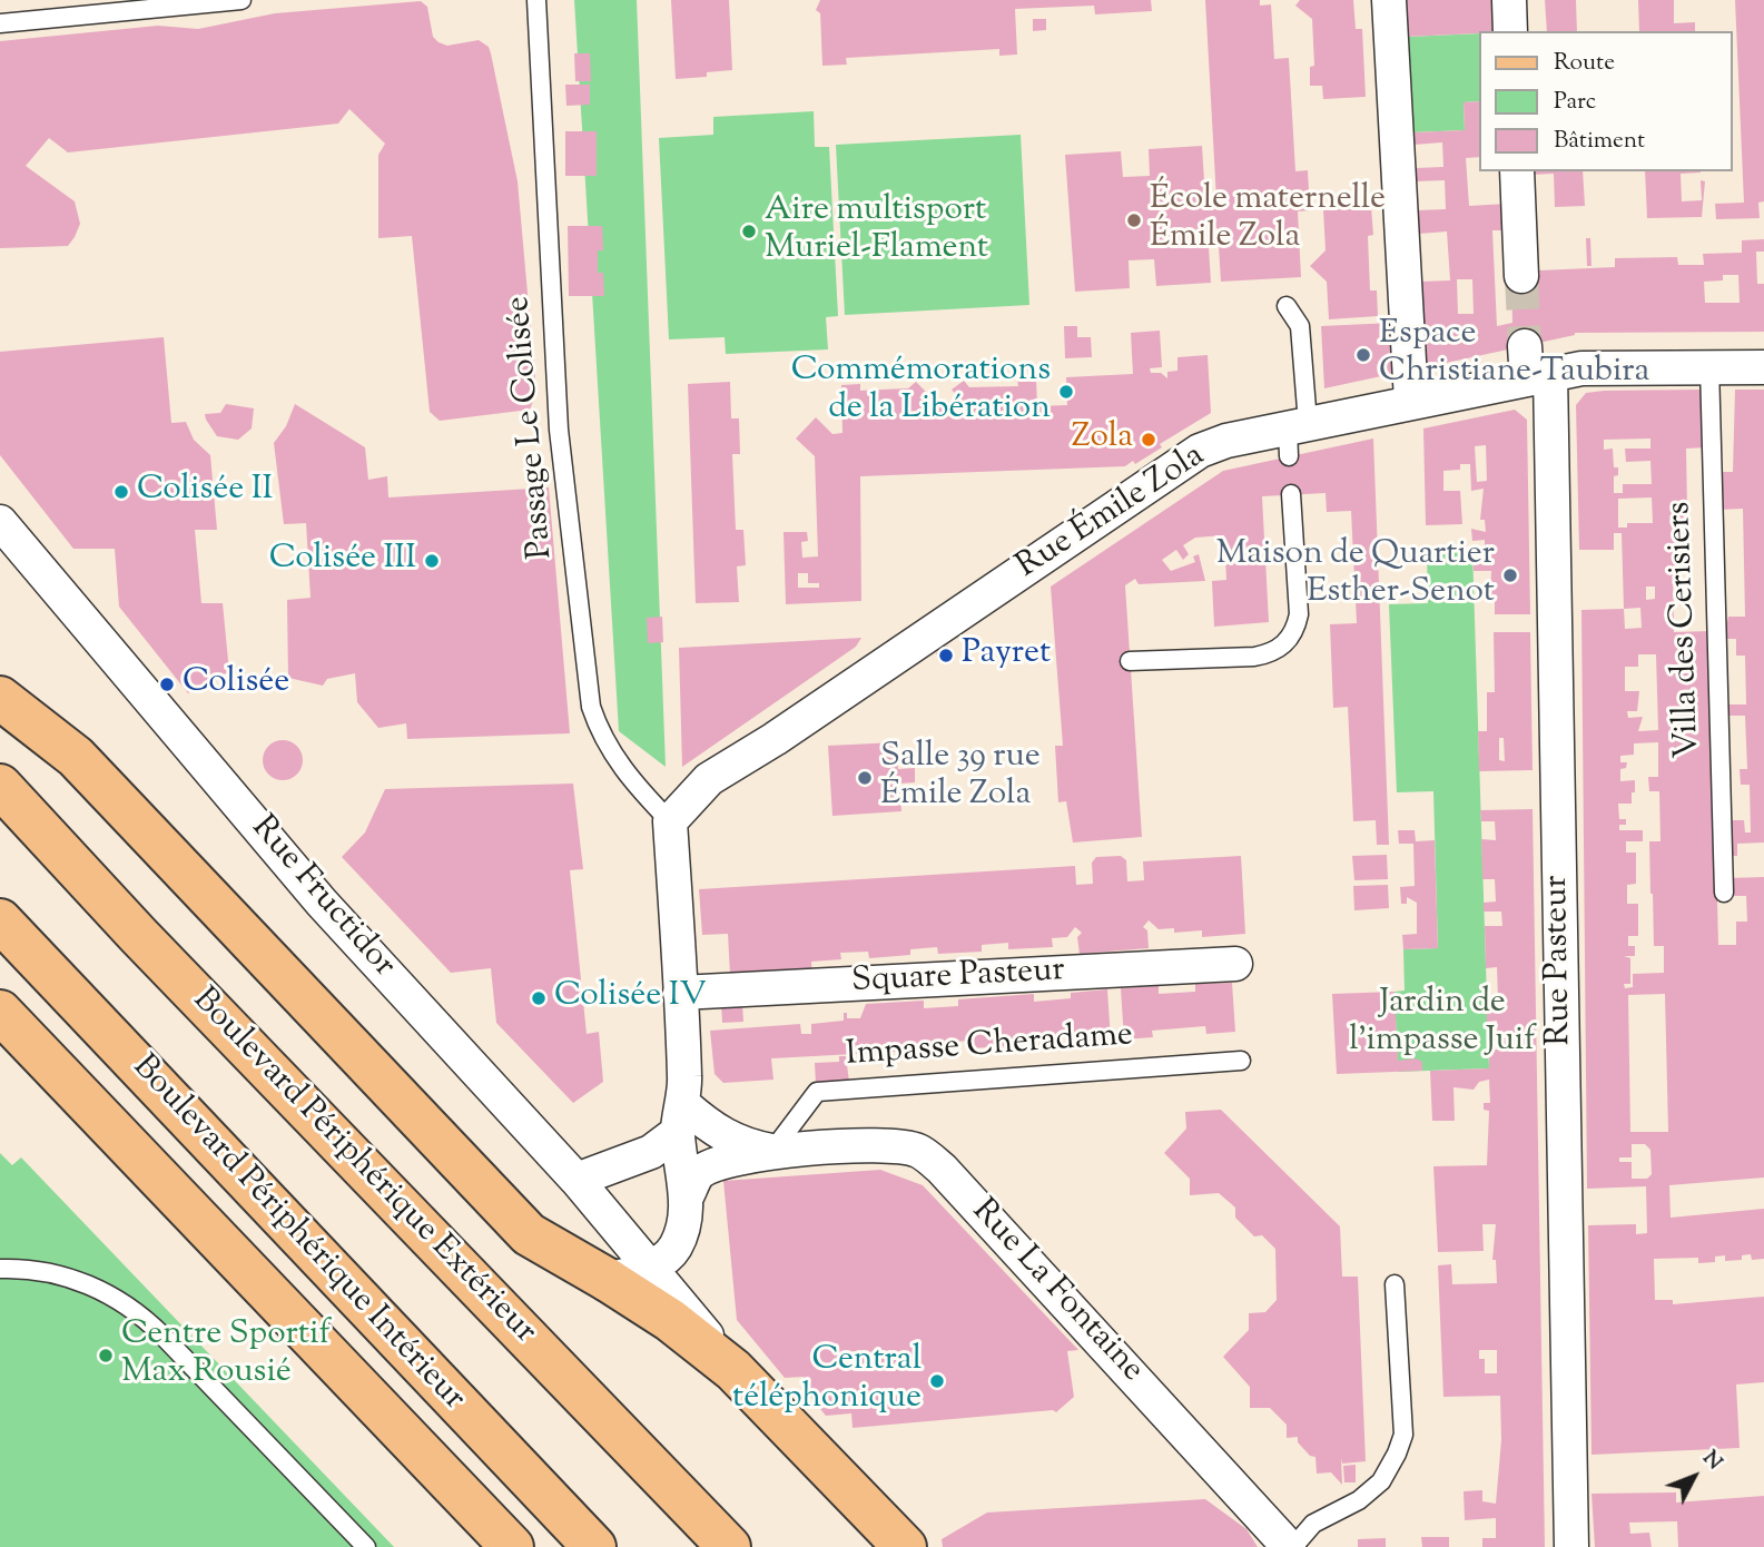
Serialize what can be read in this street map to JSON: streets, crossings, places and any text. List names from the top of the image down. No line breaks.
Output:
{"streets":{"main road":["Boulevard Périphérique Extérieur","Boulevard Périphérique Intérieur"],"street":["Rue Émile Zola","Rue Fructidor","Rue Pasteur","Square Pasteur","Rue La Fontaine"],"lane":["Passage Le Colisée","Villa des Cerisiers","Impasse Cheradame"]},"crossings":[["Passage Le Colisée","Rue Émile Zola"],["Passage Le Colisée","Rue La Fontaine"],["Rue Émile Zola","Villa des Cerisiers"],["Rue Émile Zola","Rue Pasteur"],["Rue Émile Zola","Rue La Fontaine"],["Rue Fructidor","Rue La Fontaine"],["Square Pasteur","Rue La Fontaine"],["Impasse Cheradame","Rue La Fontaine"]],"parks":["Jardin de l'impasse Juif"],"places":["École maternelle Émile Zola","Aire multisport Muriel-Flament","Espace Christiane-Taubira","Commémorations de la Libération","Zola","Colisée II","Colisée III","Maison de Quartier Esther-Senot","Payret","Colisée","Salle 39 rue Émile Zola","Colisée IV","Centre Sportif Max Rousié","Central téléphonique"],"legend":["Route","Parc","Bâtiment"],"north":"top right"}
